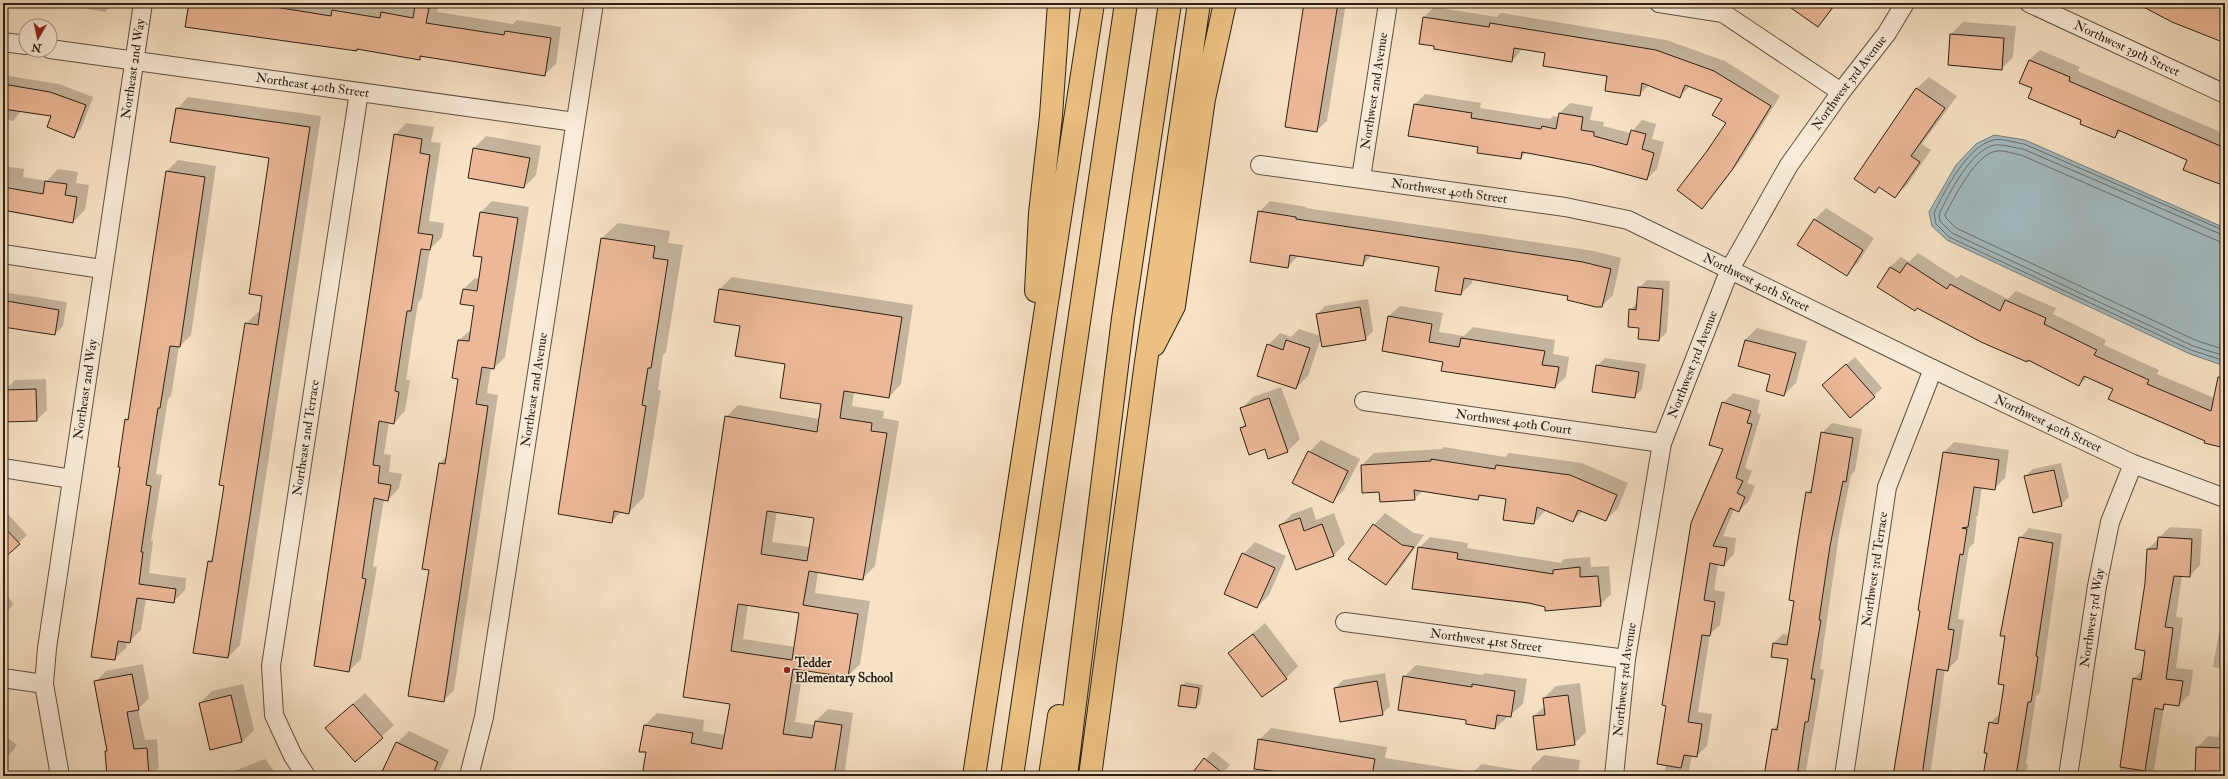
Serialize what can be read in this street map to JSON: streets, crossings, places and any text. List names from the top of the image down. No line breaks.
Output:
{"streets":{"street":["Northwest 39th Street","Northeast 2nd Way","Northwest 3rd Avenue","Northeast 40th Street","Northwest 2nd Avenue","Northwest 40th Street","Northeast 2nd Avenue","Northwest 40th Court","Northeast 2nd Terrace","Northwest 3rd Terrace","Northwest 3rd Way","Northwest 41st Street"]},"crossings":[["Northeast 2nd Way","Northeast 40th Street"],["Northwest 3rd Avenue","Northwest 40th Street"],["Northwest 3rd Avenue","Northwest 40th Court"],["Northwest 3rd Avenue","Northwest 41st Street"],["Northeast 40th Street","Northeast 2nd Avenue"],["Northeast 40th Street","Northeast 2nd Terrace"],["Northwest 2nd Avenue","Northwest 40th Street"],["Northwest 40th Street","Northwest 3rd Terrace"],["Northwest 40th Street","Northwest 3rd Way"]],"places":["Tedder Elementary School"],"north":"bottom"}
